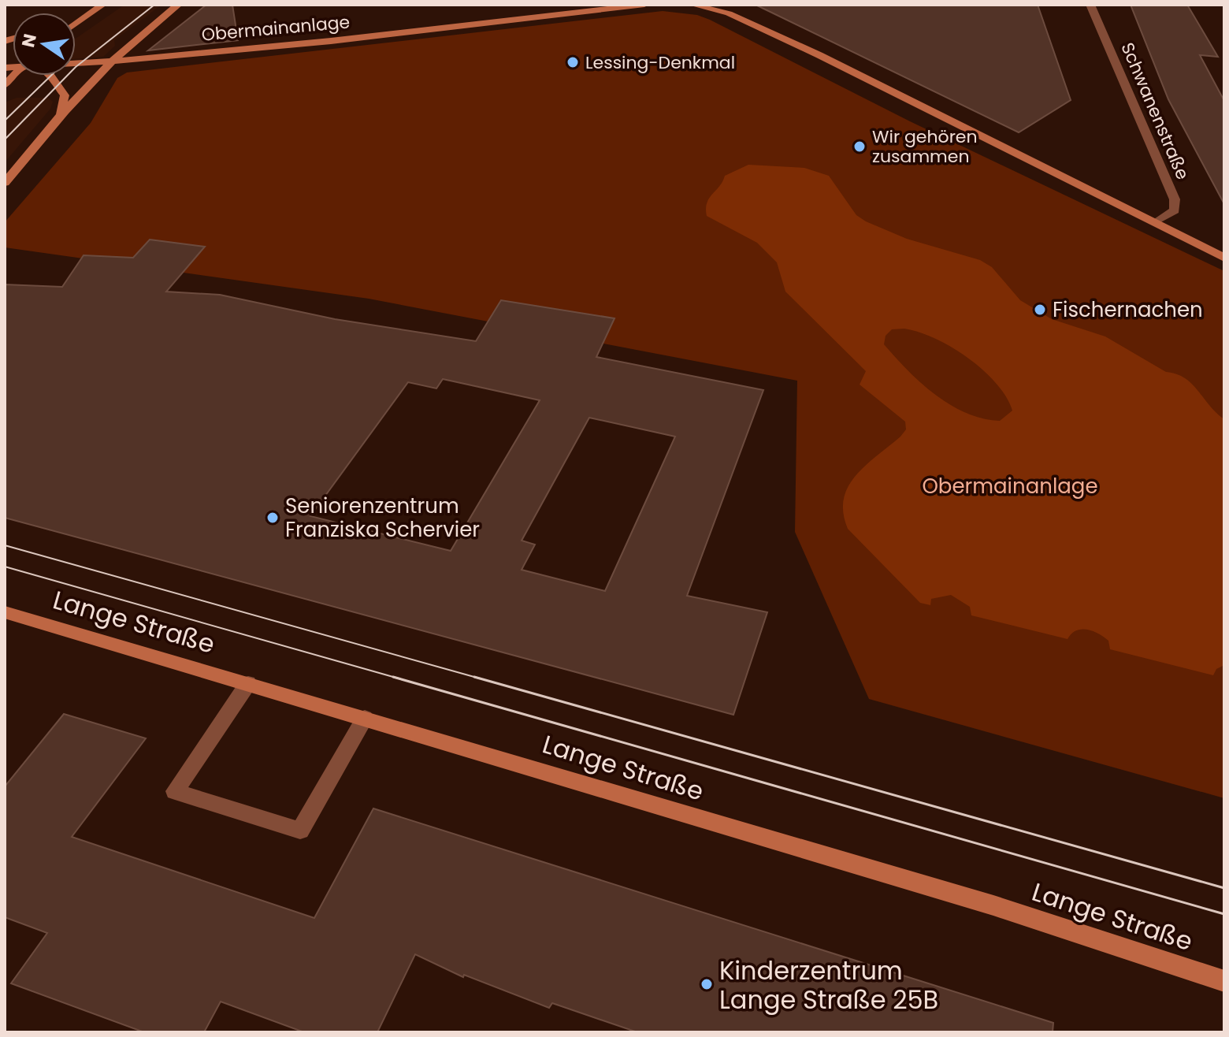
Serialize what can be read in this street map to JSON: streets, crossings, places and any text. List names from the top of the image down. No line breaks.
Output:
{"streets":{"main road":["Obermainanlage","Lange Straße"],"street":["Schwanenstraße"]},"parks":["Obermainanlage"],"places":["Lessing-Denkmal","Wir gehören zusammen","Fischernachen","Seniorenzentrum Franziska Schervier","Kinderzentrum Lange Straße 25B"],"north":"left"}
